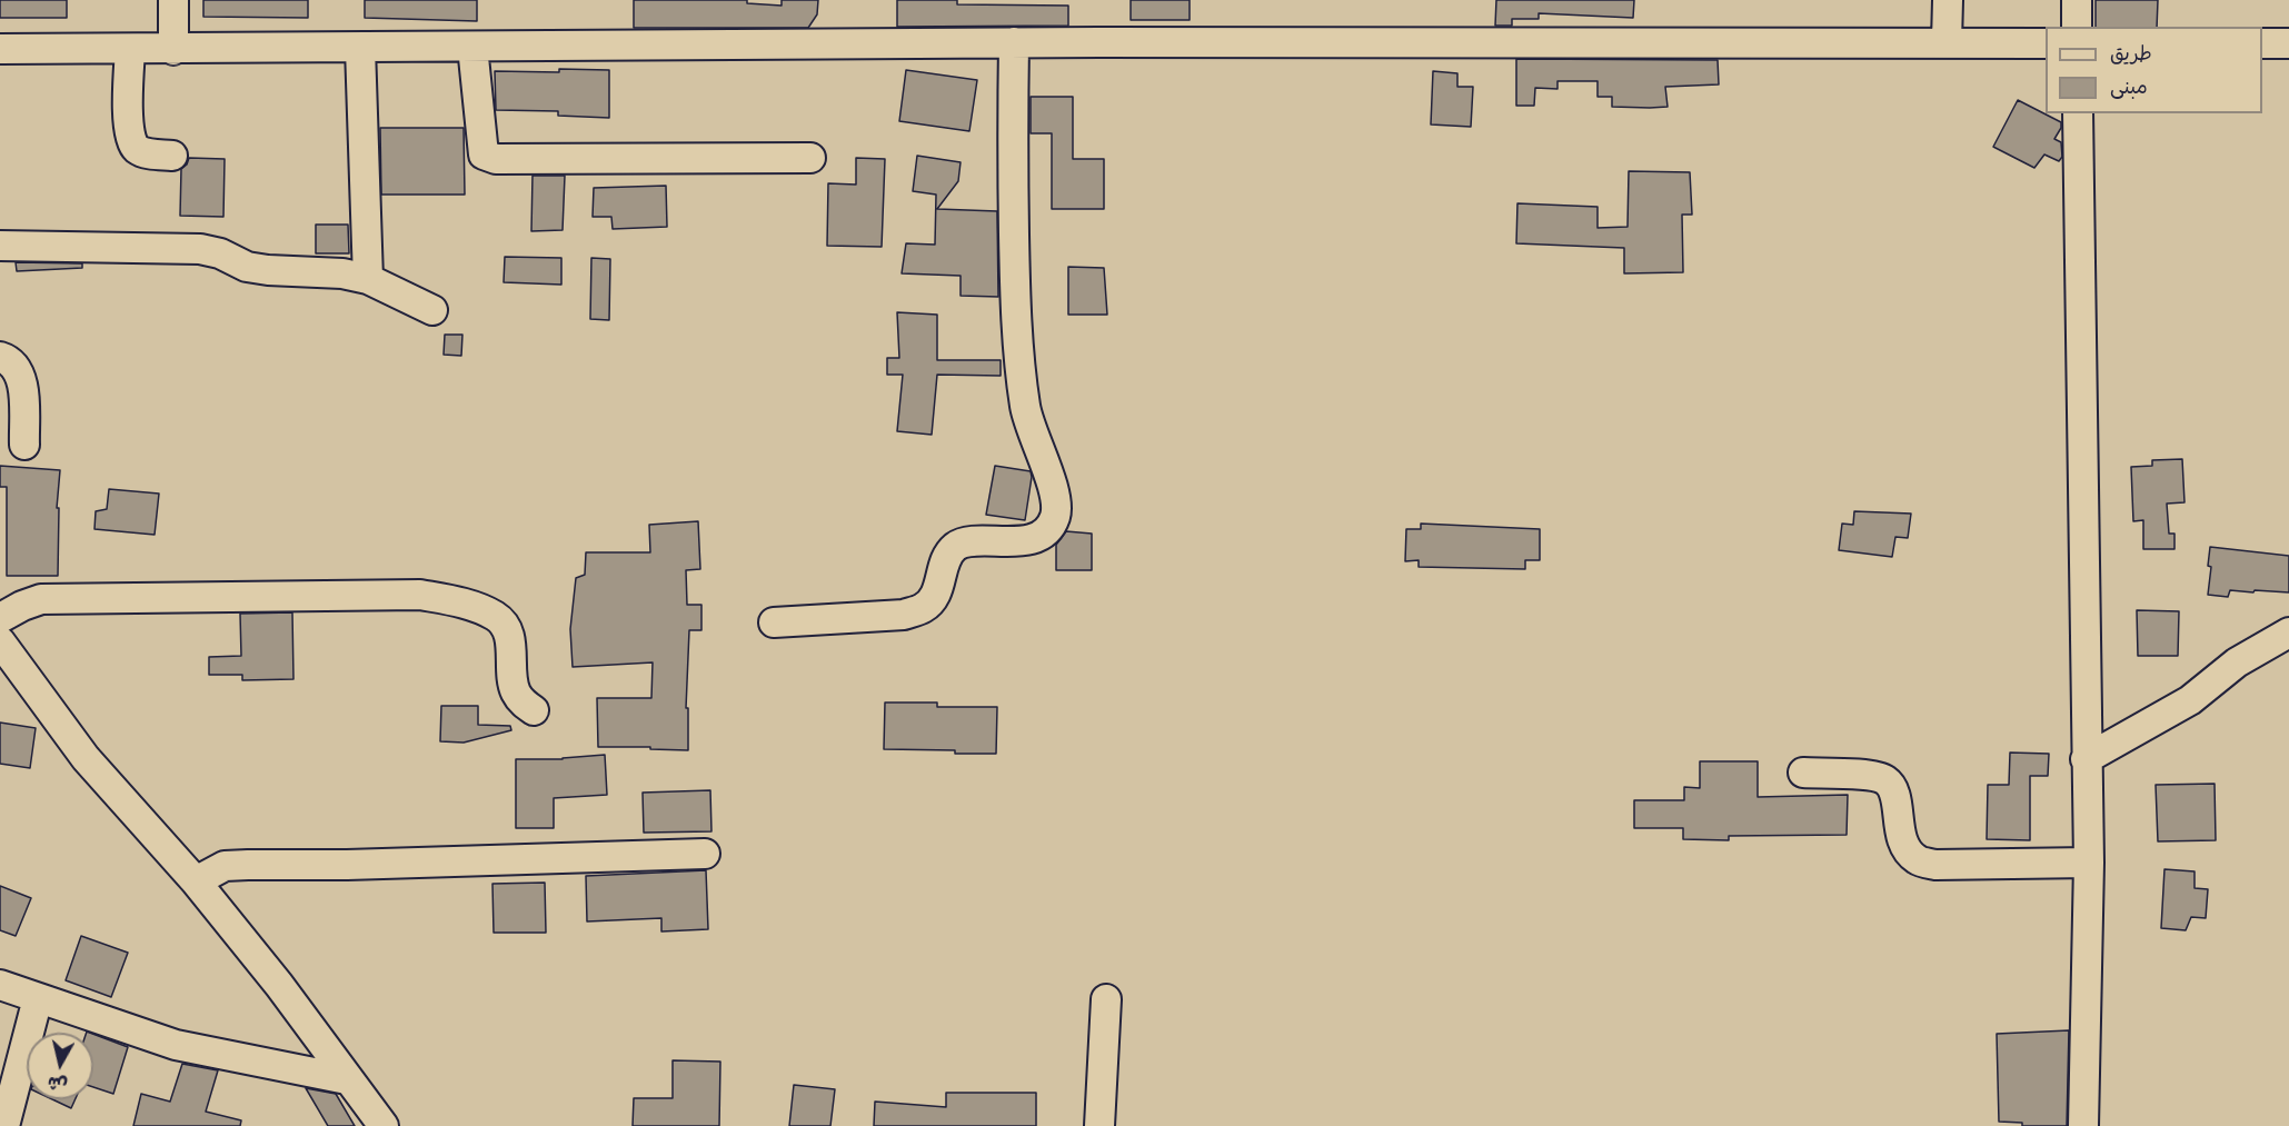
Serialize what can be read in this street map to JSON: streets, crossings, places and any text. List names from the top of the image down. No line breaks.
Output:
{"legend":["طريق","مبنى"],"north":"bottom"}
